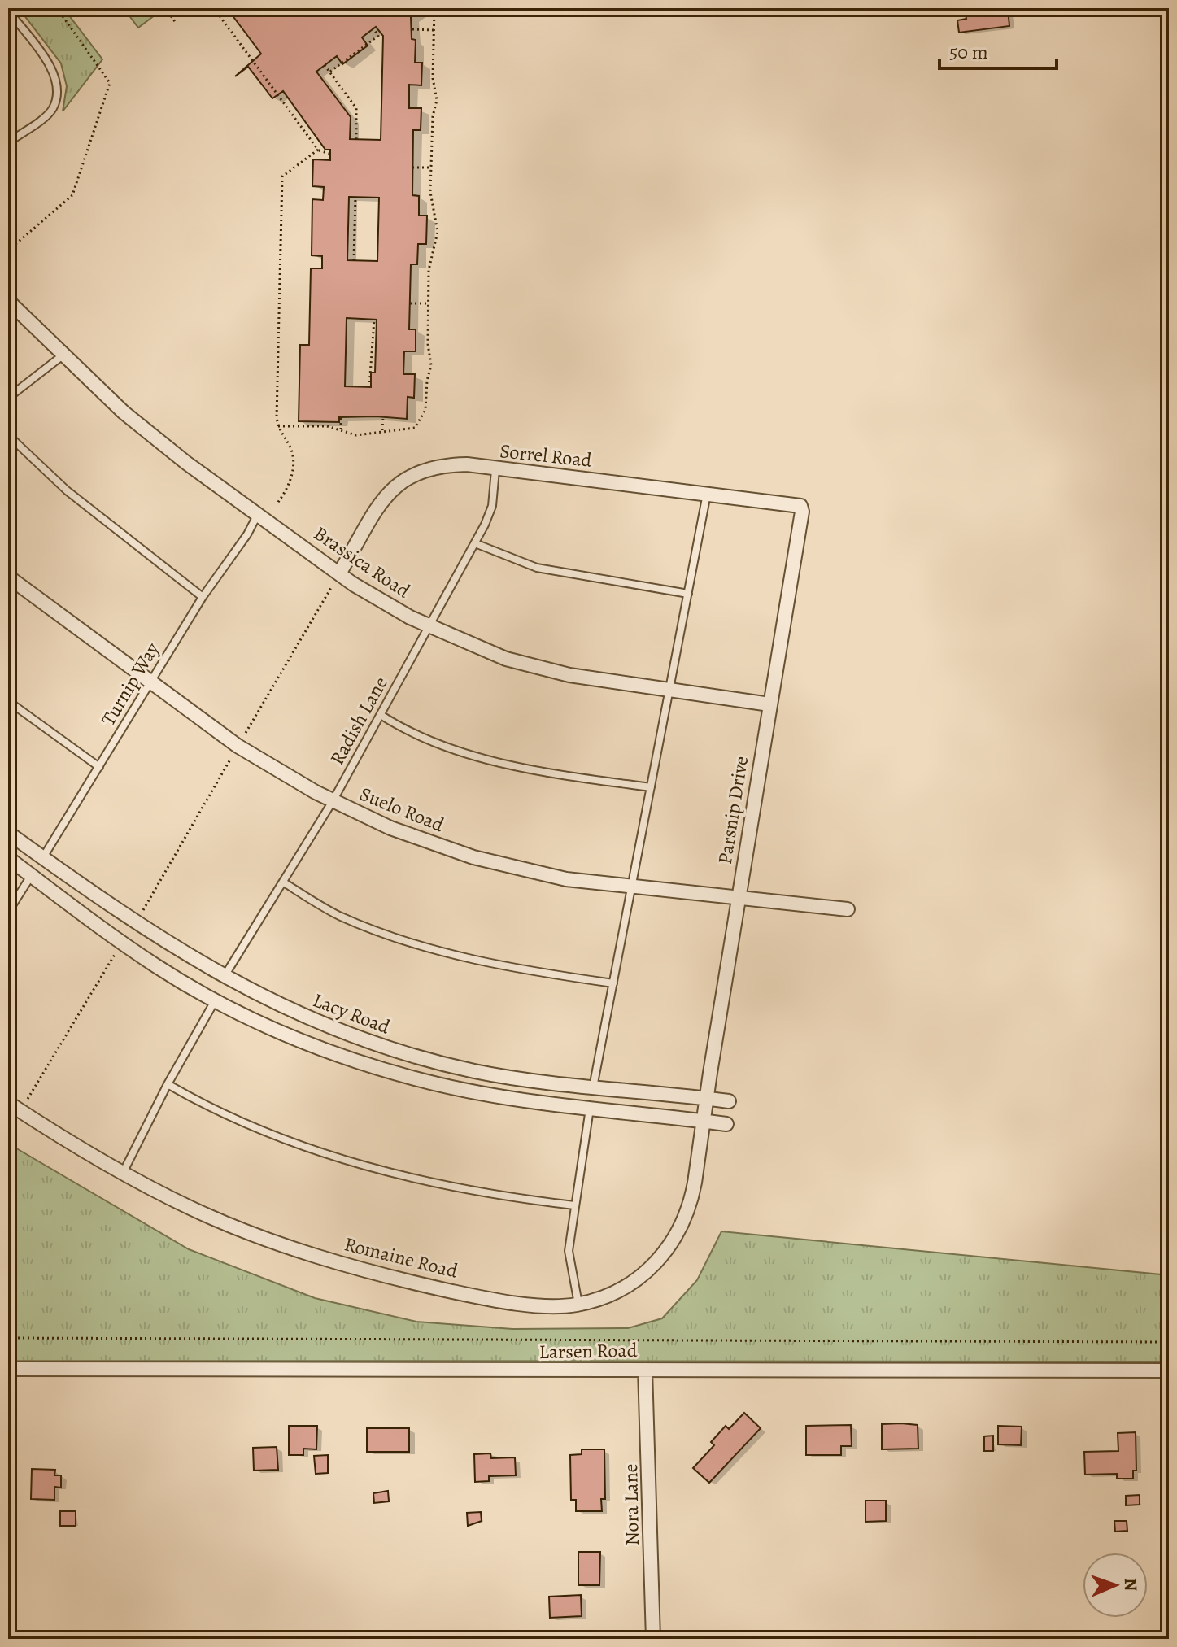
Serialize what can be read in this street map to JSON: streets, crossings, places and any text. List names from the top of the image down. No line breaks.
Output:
{"streets":{"street":["Sorrel Road","Brassica Road","Suelo Road","Parsnip Drive","Lacy Road","Romaine Road","Larsen Road","Nora Lane"],"lane":["Turnip Way","Radish Lane"]},"crossings":[["Sorrel Road","Brassica Road"],["Sorrel Road","Radish Lane"],["Sorrel Road","Parsnip Drive"],["Brassica Road","Turnip Way"],["Brassica Road","Radish Lane"],["Brassica Road","Parsnip Drive"],["Turnip Way","Suelo Road"],["Turnip Way","Lacy Road"],["Radish Lane","Suelo Road"],["Radish Lane","Lacy Road"],["Suelo Road","Parsnip Drive"],["Parsnip Drive","Lacy Road"],["Parsnip Drive","Romaine Road"],["Larsen Road","Nora Lane"]],"scale_bar":"50 m","north":"right"}
